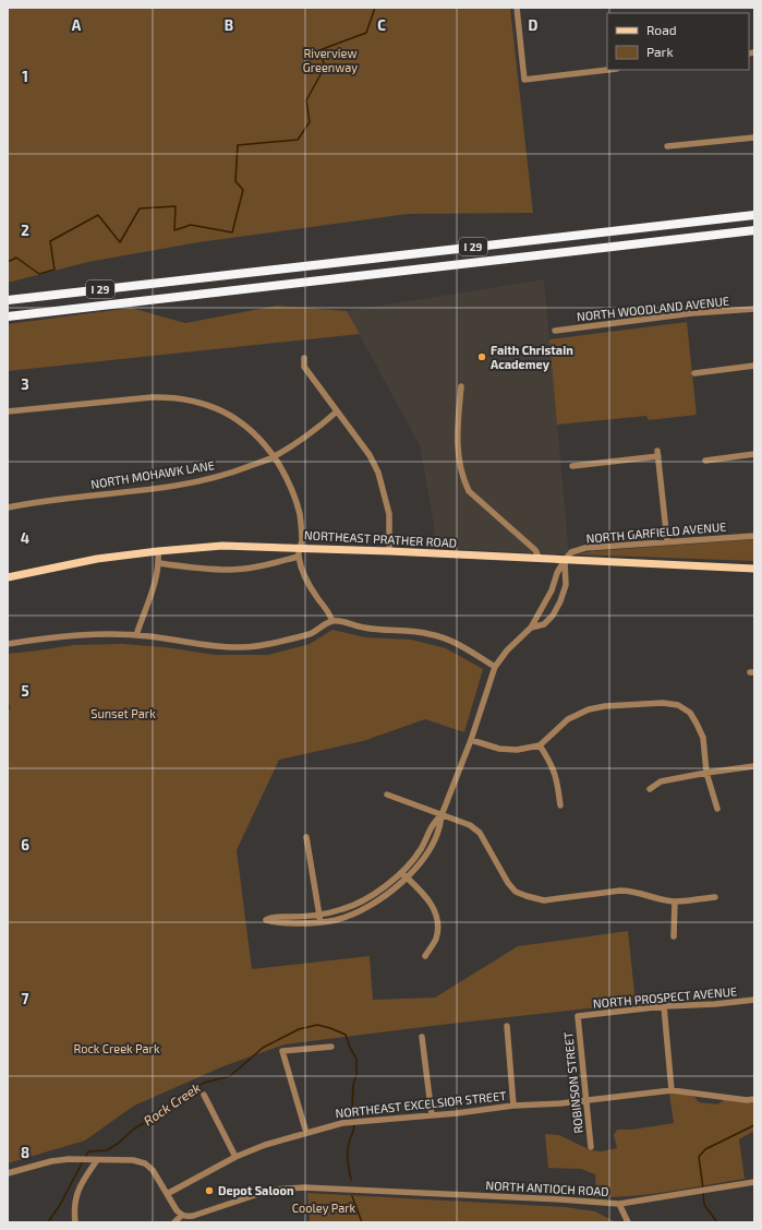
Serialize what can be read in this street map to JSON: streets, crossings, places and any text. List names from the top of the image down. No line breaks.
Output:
{"streets":{"highway":["I 29"],"main road":["NORTHEAST PRATHER ROAD"],"street":["NORTH WOODLAND AVENUE","NORTH MOHAWK LANE","NORTH GARFIELD AVENUE","NORTH PROSPECT AVENUE","ROBINSON STREET","NORTHEAST EXCELSIOR STREET","NORTH ANTIOCH ROAD"]},"crossings":[["NORTH GARFIELD AVENUE","NORTHEAST PRATHER ROAD"],["NORTH PROSPECT AVENUE","ROBINSON STREET"],["ROBINSON STREET","NORTHEAST EXCELSIOR STREET"]],"water":["Rock Creek"],"parks":["Riverview Greenway","Sunset Park","Rock Creek Park","Cooley Park"],"places":["Faith Christain Academey","Depot Saloon"],"legend":["Road","Park"],"grid":{"columns":["A","B","C","D"],"rows":["1","2","3","4","5","6","7","8"]}}
